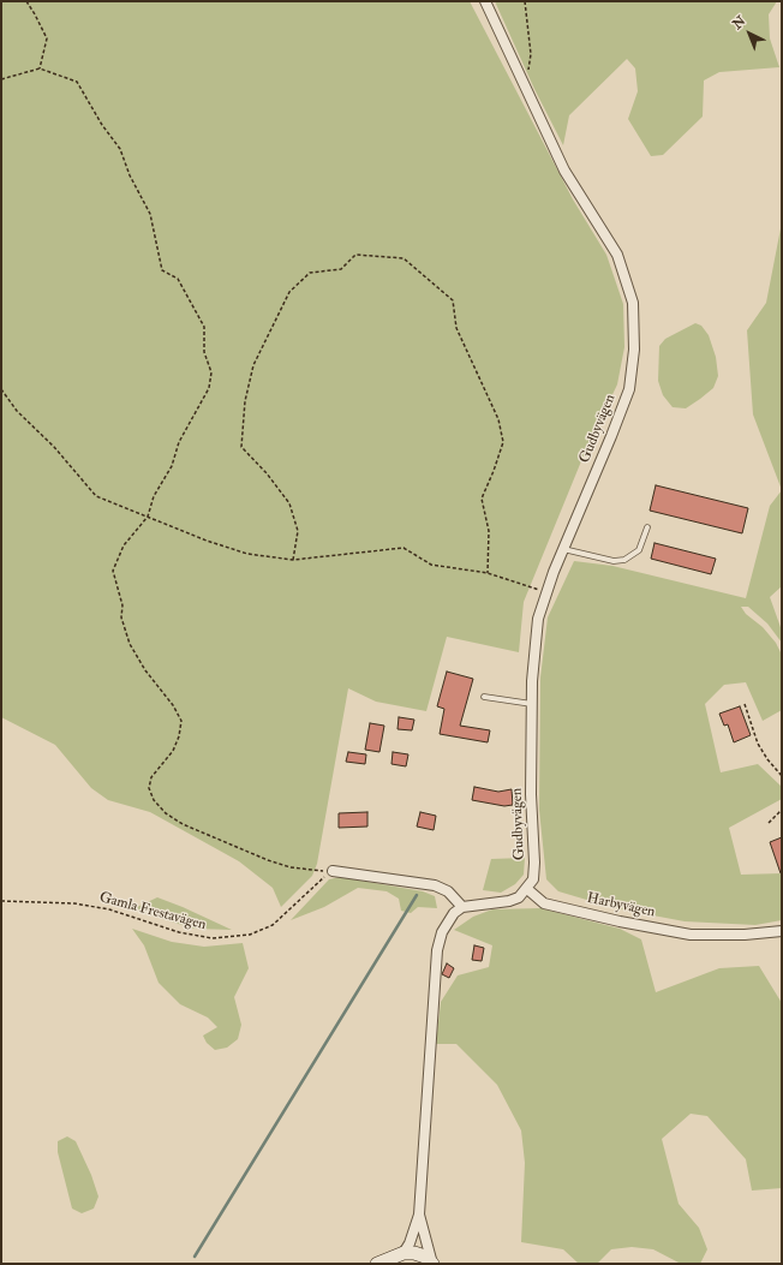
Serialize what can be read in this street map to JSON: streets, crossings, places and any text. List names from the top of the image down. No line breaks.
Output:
{"streets":{"street":["Gudbyvägen","Harbyvägen"],"path":["Gamla Frestavägen"]},"crossings":[["Gudbyvägen","Harbyvägen"]],"north":"top left"}
